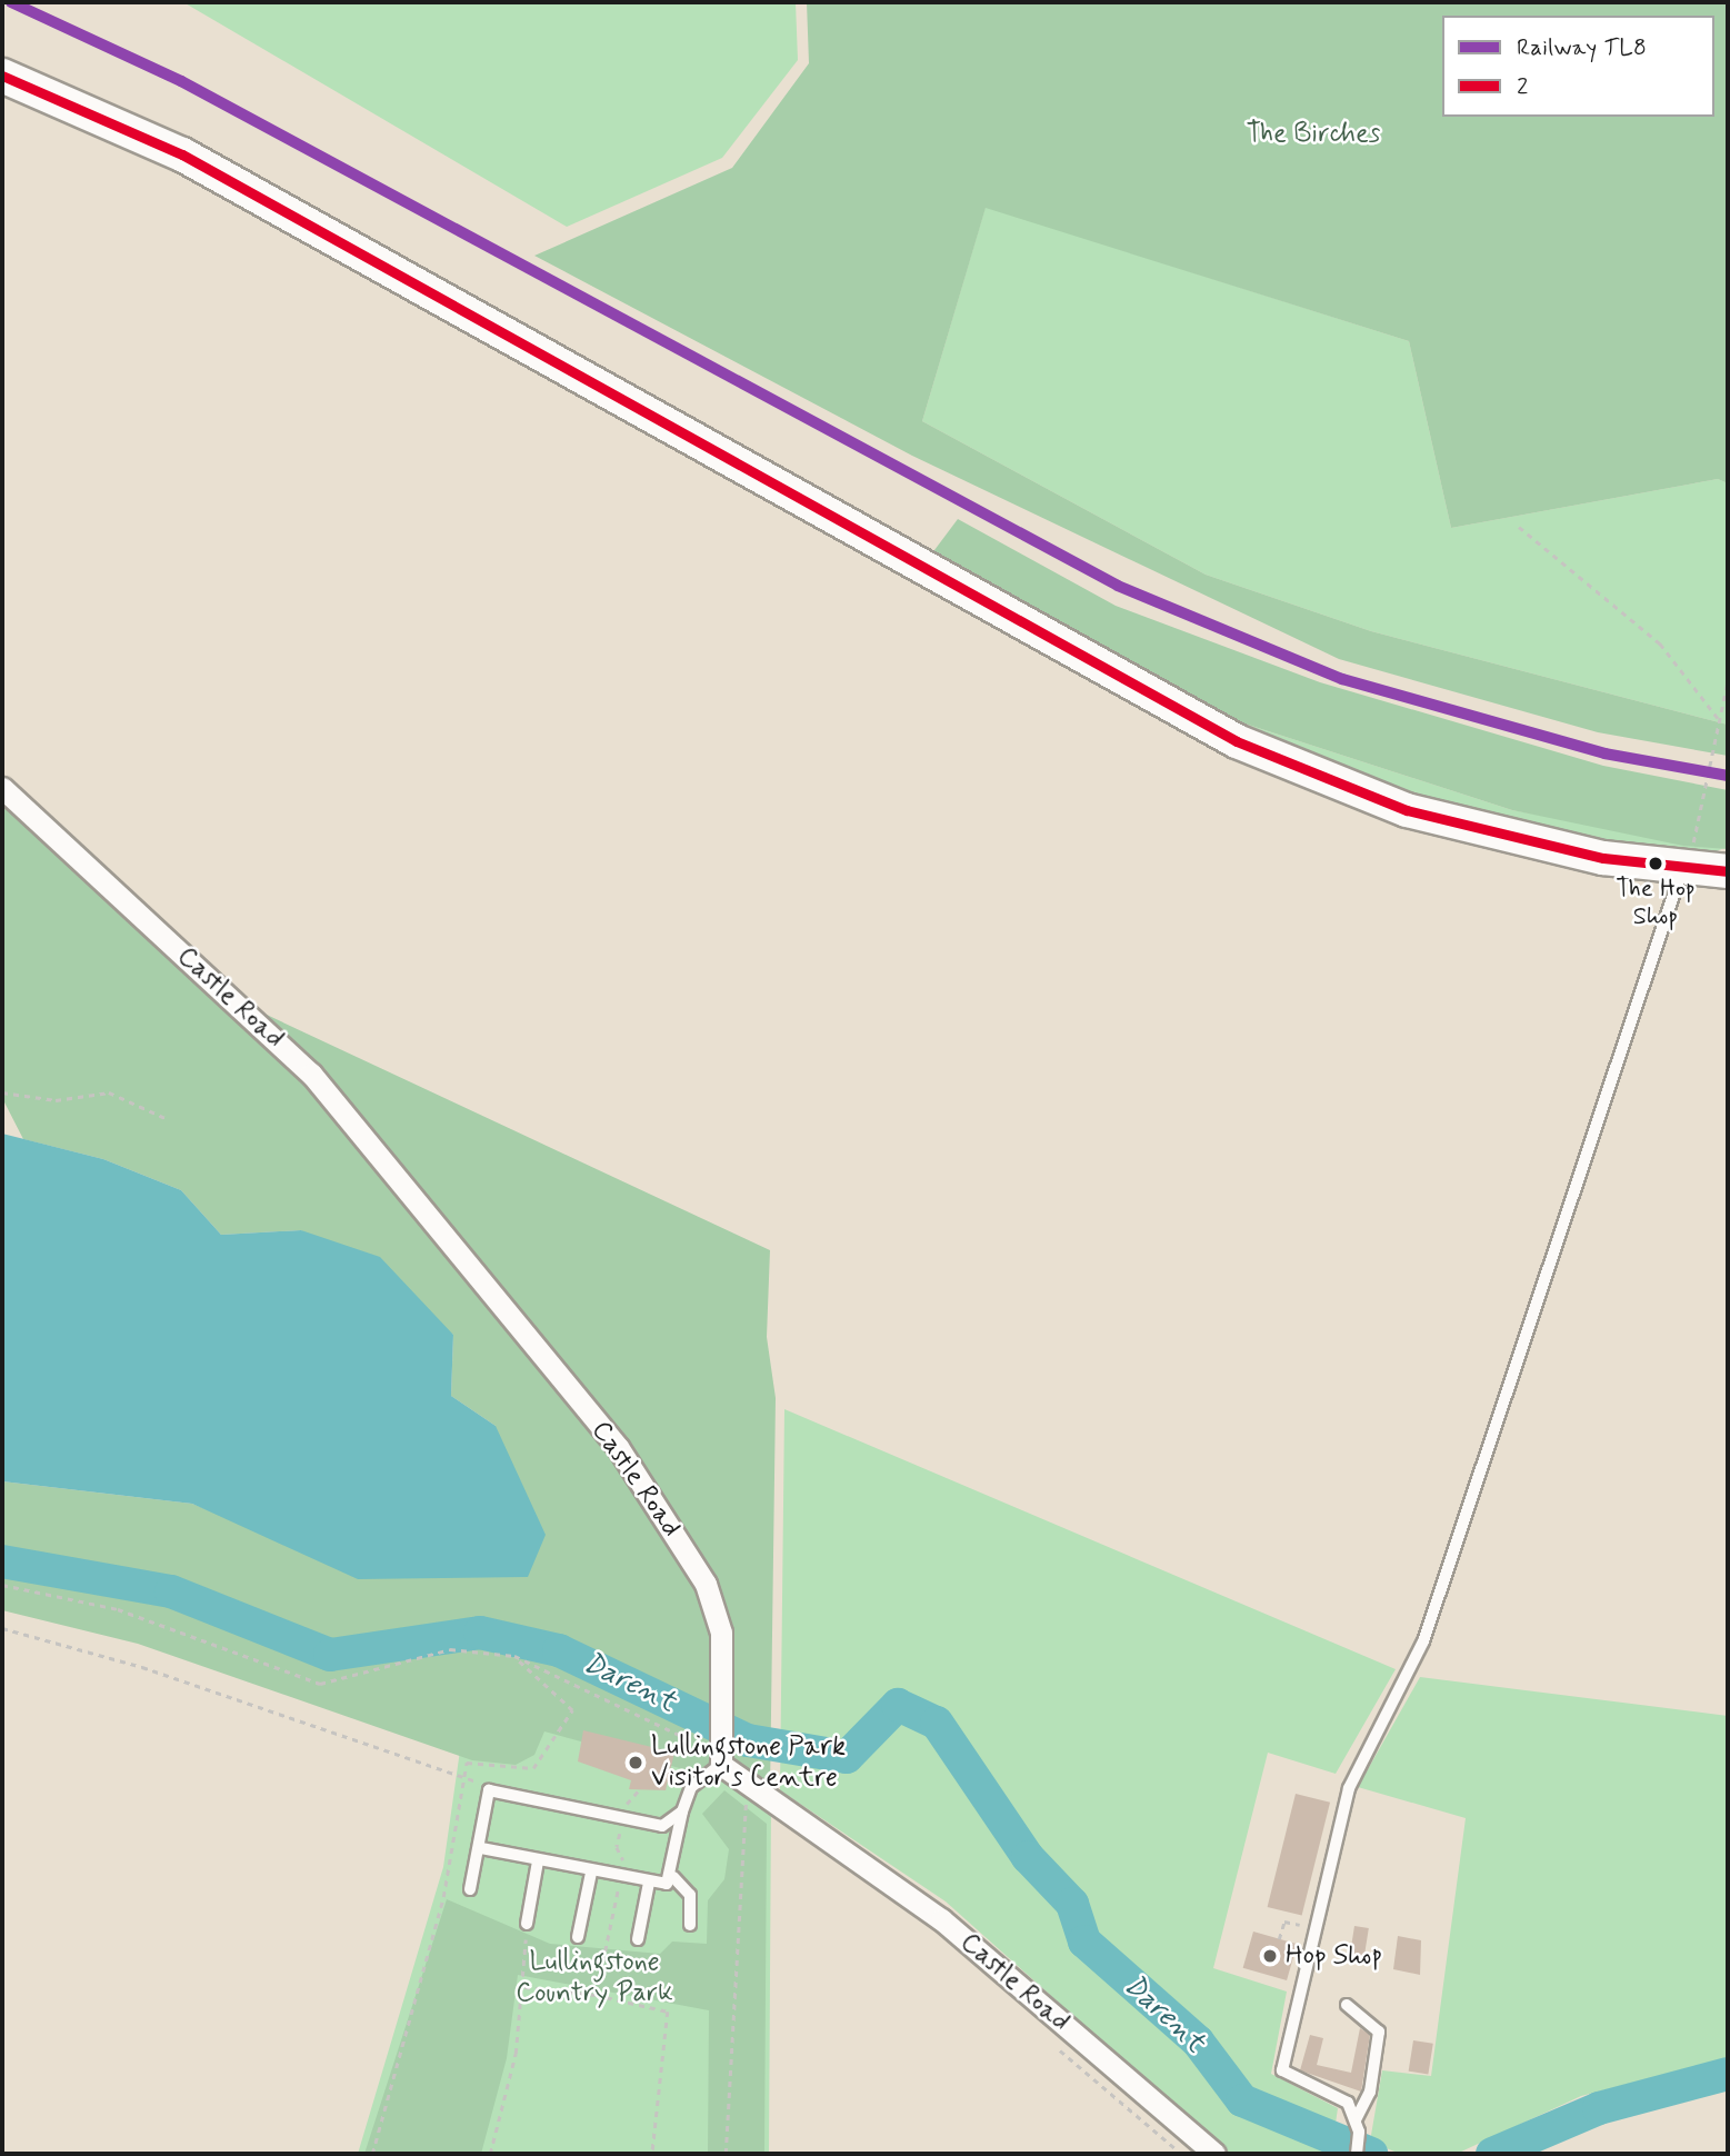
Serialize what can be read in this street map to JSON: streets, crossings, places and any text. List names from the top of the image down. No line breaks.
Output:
{"streets":{"street":["Castle Road"]},"water":["Darent"],"parks":["The Birches","Lullingstone Country Park"],"places":["The Hop Shop","Lullingstone Park Visitor's Centre","Hop Shop"],"lines":["rail line TL8","transit line 2"],"legend":["Railway TL8","2"]}
